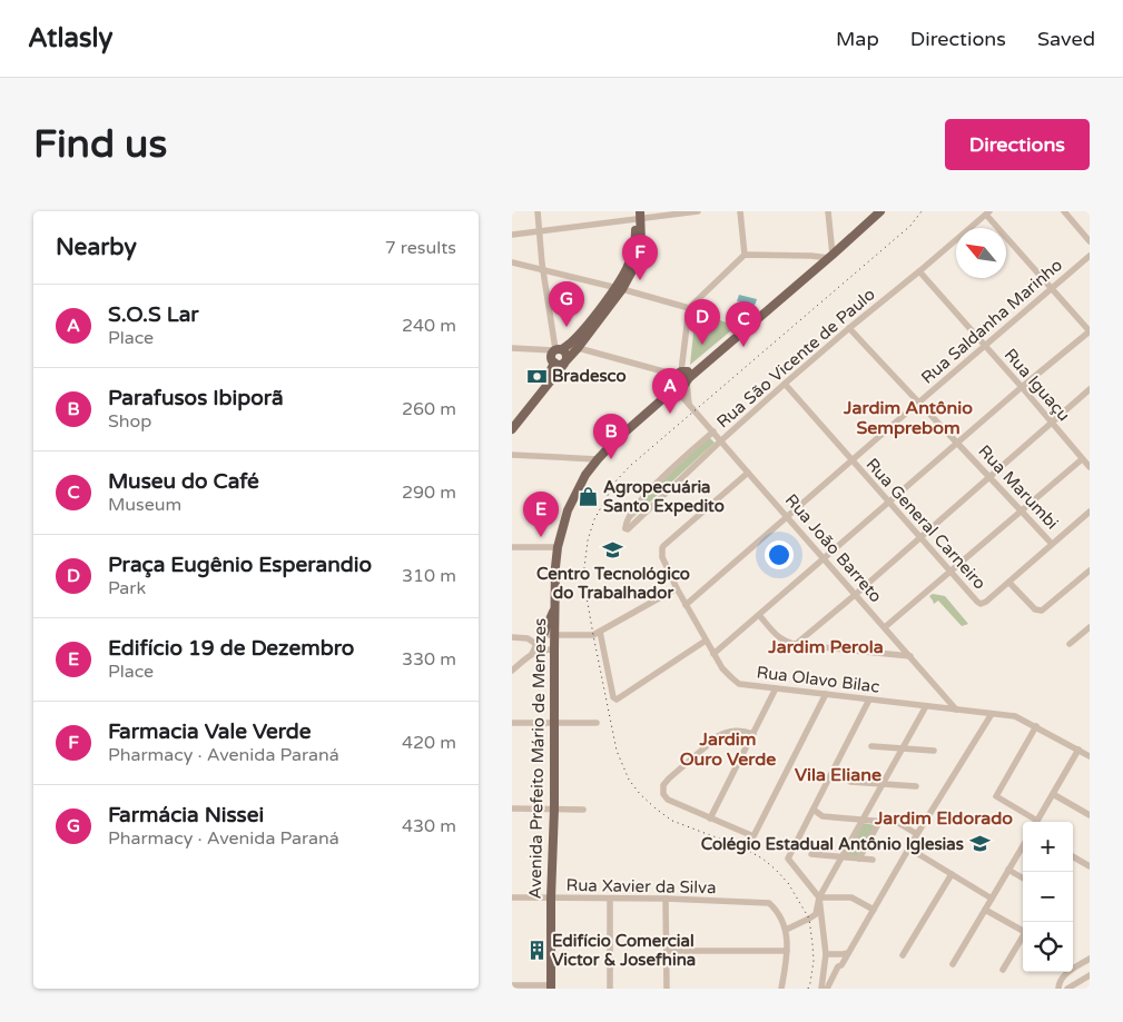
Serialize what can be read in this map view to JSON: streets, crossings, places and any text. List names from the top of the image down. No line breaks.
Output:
{"streets":{"main road":["Avenida Prefeito Mário de Menezes"],"street":["Rua Saldanha Marinho","Rua São Vicente de Paulo","Rua Iguaçu","Rua Marumbi","Rua General Carneiro","Rua João Barreto","Rua Olavo Bilac","Rua Xavier da Silva"]},"crossings":[["Rua Saldanha Marinho","Rua Iguaçu"],["Rua Saldanha Marinho","Rua Marumbi"],["Rua Saldanha Marinho","Rua General Carneiro"],["Rua Saldanha Marinho","Rua João Barreto"],["Rua Saldanha Marinho","Rua Olavo Bilac"],["Rua São Vicente de Paulo","Rua Iguaçu"],["Rua São Vicente de Paulo","Rua Marumbi"],["Rua São Vicente de Paulo","Rua General Carneiro"],["Rua São Vicente de Paulo","Rua João Barreto"],["Rua João Barreto","Rua Olavo Bilac"],["Rua João Barreto","Avenida Prefeito Mário de Menezes"],["Avenida Prefeito Mário de Menezes","Rua Xavier da Silva"]],"districts":["Jardim Antônio Semprebom","Jardim Perola","Jardim Ouro Verde","Vila Eliane","Jardim Eldorado"],"places":{"bank":["Bradesco"],"shop":["Agropecuária Santo Expedito"],"school or university":["Centro Tecnológico do Trabalhador","Colégio Estadual Antônio Iglesias"],"building":["Edifício Comercial Victor & Josefhina"]},"north":"top left","page":{"header":"Atlasly","nav":["Map","Directions","Saved"],"buttons":"Directions","title":"Find us","heading":["Nearby","7 results"],"pins":["F","G","D","C","A","B","E"],"list":[{"mark":"A","name":"S.O.S Lar","note":"Place","value":"240 m"},{"mark":"B","name":"Parafusos Ibiporã","note":"Shop","value":"260 m"},{"mark":"C","name":"Museu do Café","note":"Museum","value":"290 m"},{"mark":"D","name":"Praça Eugênio Esperandio","note":"Park","value":"310 m"},{"mark":"E","name":"Edifício 19 de Dezembro","note":"Place","value":"330 m"},{"mark":"F","name":"Farmacia Vale Verde","note":"Pharmacy · Avenida Paraná","value":"420 m"},{"mark":"G","name":"Farmácia Nissei","note":"Pharmacy · Avenida Paraná","value":"430 m"}],"map_buttons":["+","−"]}}
